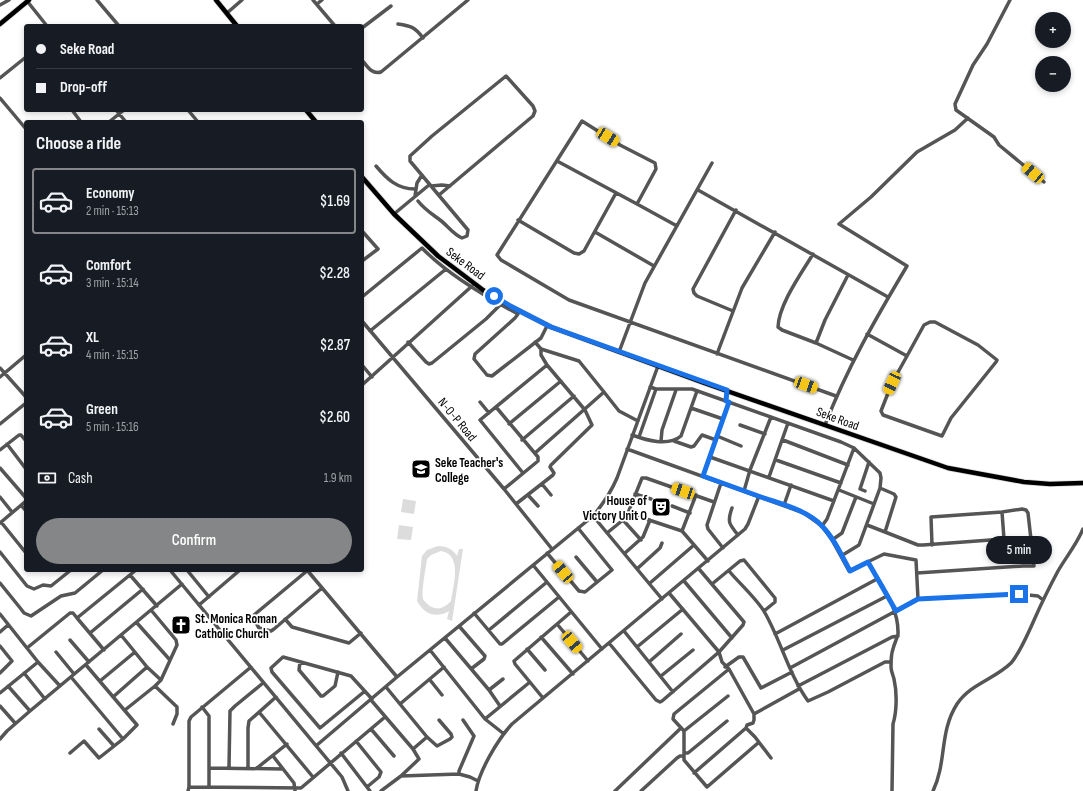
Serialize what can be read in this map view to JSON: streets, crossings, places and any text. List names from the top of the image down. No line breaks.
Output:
{"streets":{"main road":["Seke Road"],"street":["N-O-P Road"]},"places":{"school or university":["Seke Teacher's College"],"theatre":["House of Victory Unit O"],"church":["St. Monica Roman Catholic Church"]},"page":{"map_buttons":["+","−"],"banner":["Seke Road","Drop-off"],"heading":"Choose a ride","list":[{"name":"Economy","note":"2 min · 15:13","value":"$1.69"},{"name":"Comfort","note":"3 min · 15:14","value":"$2.28"},{"name":"XL","note":"4 min · 15:15","value":"$2.87"},{"name":"Green","note":"5 min · 15:16","value":"$2.60"}],"pay":["Cash","1.9 km"],"buttons":"Confirm","bubble":"5 min"}}
